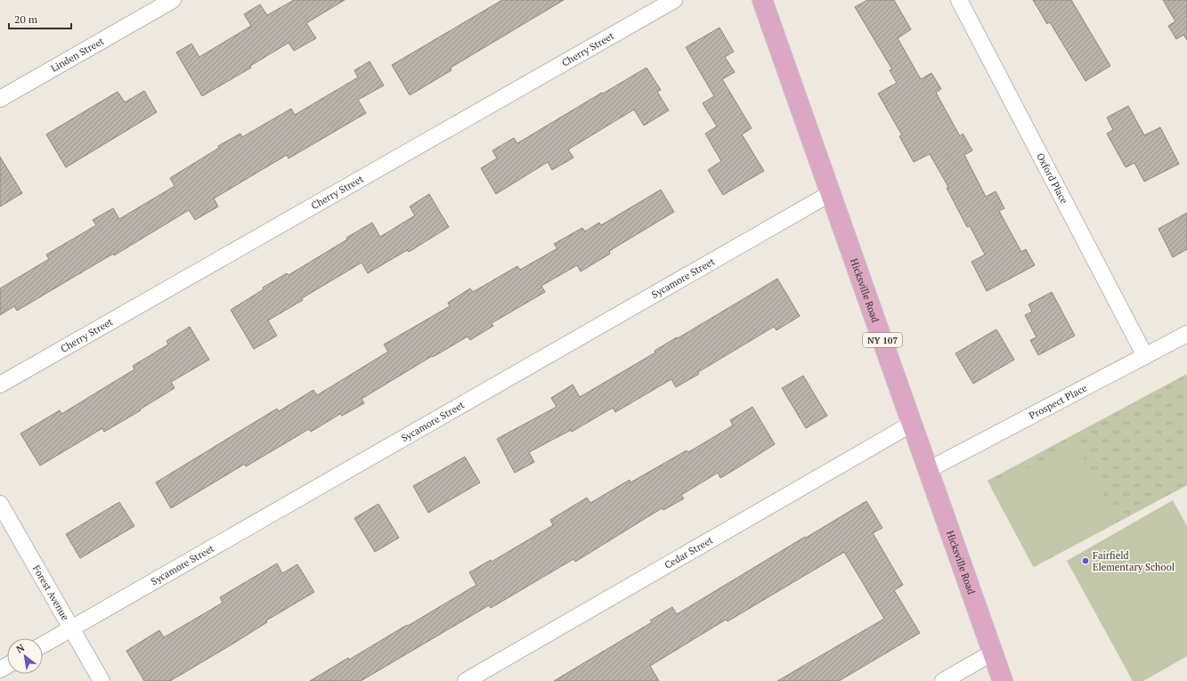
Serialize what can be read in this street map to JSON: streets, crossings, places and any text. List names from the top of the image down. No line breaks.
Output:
{"streets":{"main road":["Hicksville Road","NY 107"],"street":["Cherry Street","Linden Street","Oxford Place","Sycamore Street","Prospect Place","Cedar Street","Forest Avenue"]},"crossings":[["Oxford Place","Prospect Place"],["Sycamore Street","Hicksville Road"],["Sycamore Street","Forest Avenue"],["Hicksville Road","Prospect Place"],["Hicksville Road","Cedar Street"]],"places":["Fairfield Elementary School"],"scale_bar":"20 m","north":"top left"}
